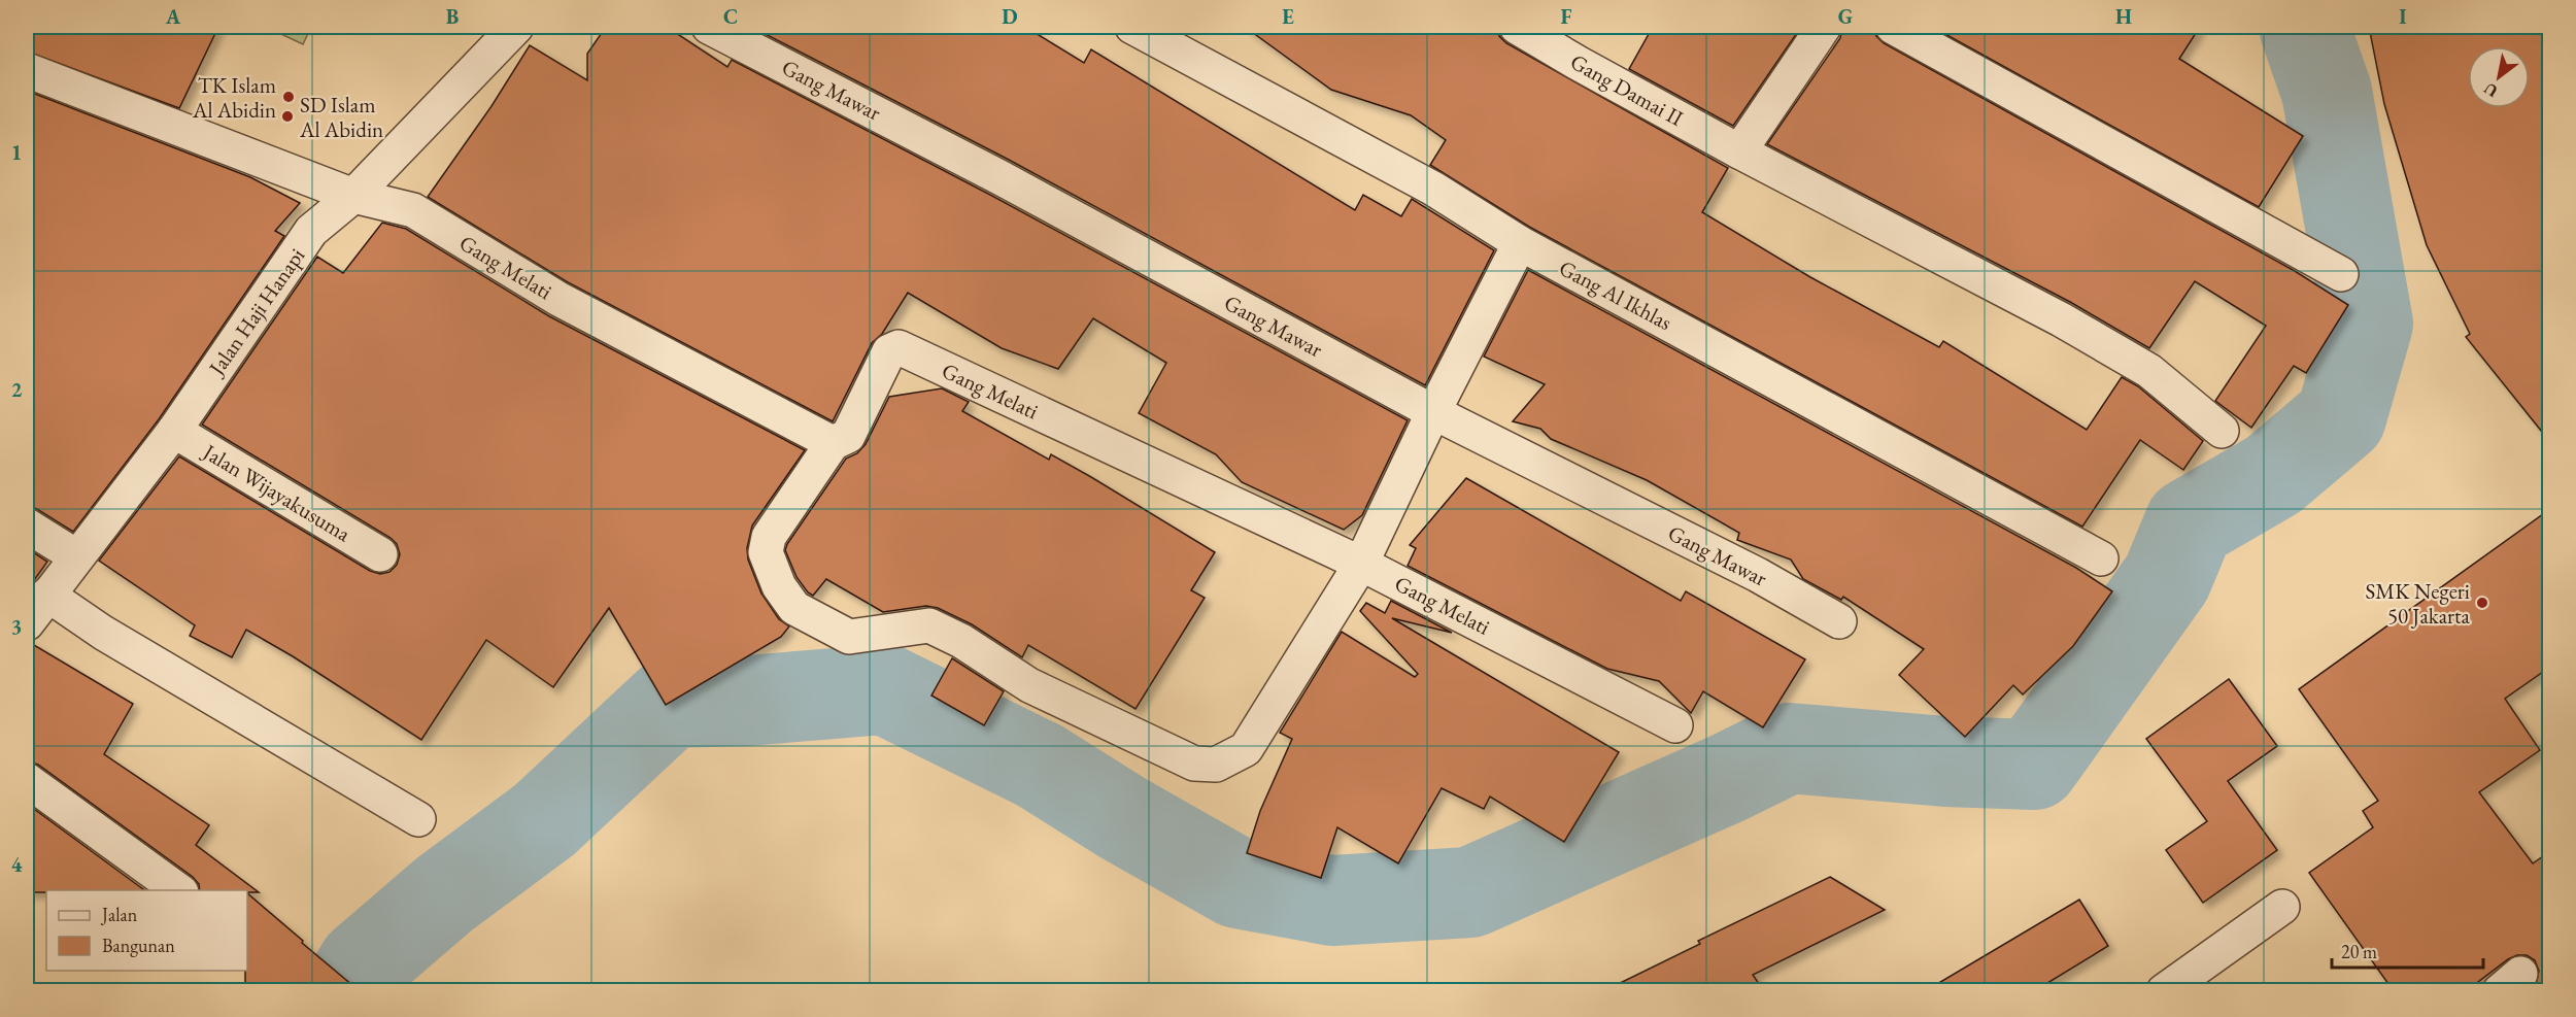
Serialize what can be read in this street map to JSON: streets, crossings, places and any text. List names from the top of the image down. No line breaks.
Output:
{"streets":{"street":["Gang Mawar","Gang Damai II","Gang Melati","Gang Al Ikhlas","Jalan Haji Hanapi","Jalan Wijayakusuma"]},"crossings":[["Gang Melati","Jalan Haji Hanapi"],["Jalan Haji Hanapi","Jalan Wijayakusuma"]],"places":["TK Islam Al Abidin","SD Islam Al Abidin","SMK Negeri 50 Jakarta"],"legend":["Jalan","Bangunan"],"scale_bar":"20 m","north":"bottom left","grid":{"columns":["A","B","C","D","E","F","G","H","I"],"rows":["1","2","3","4"]}}
